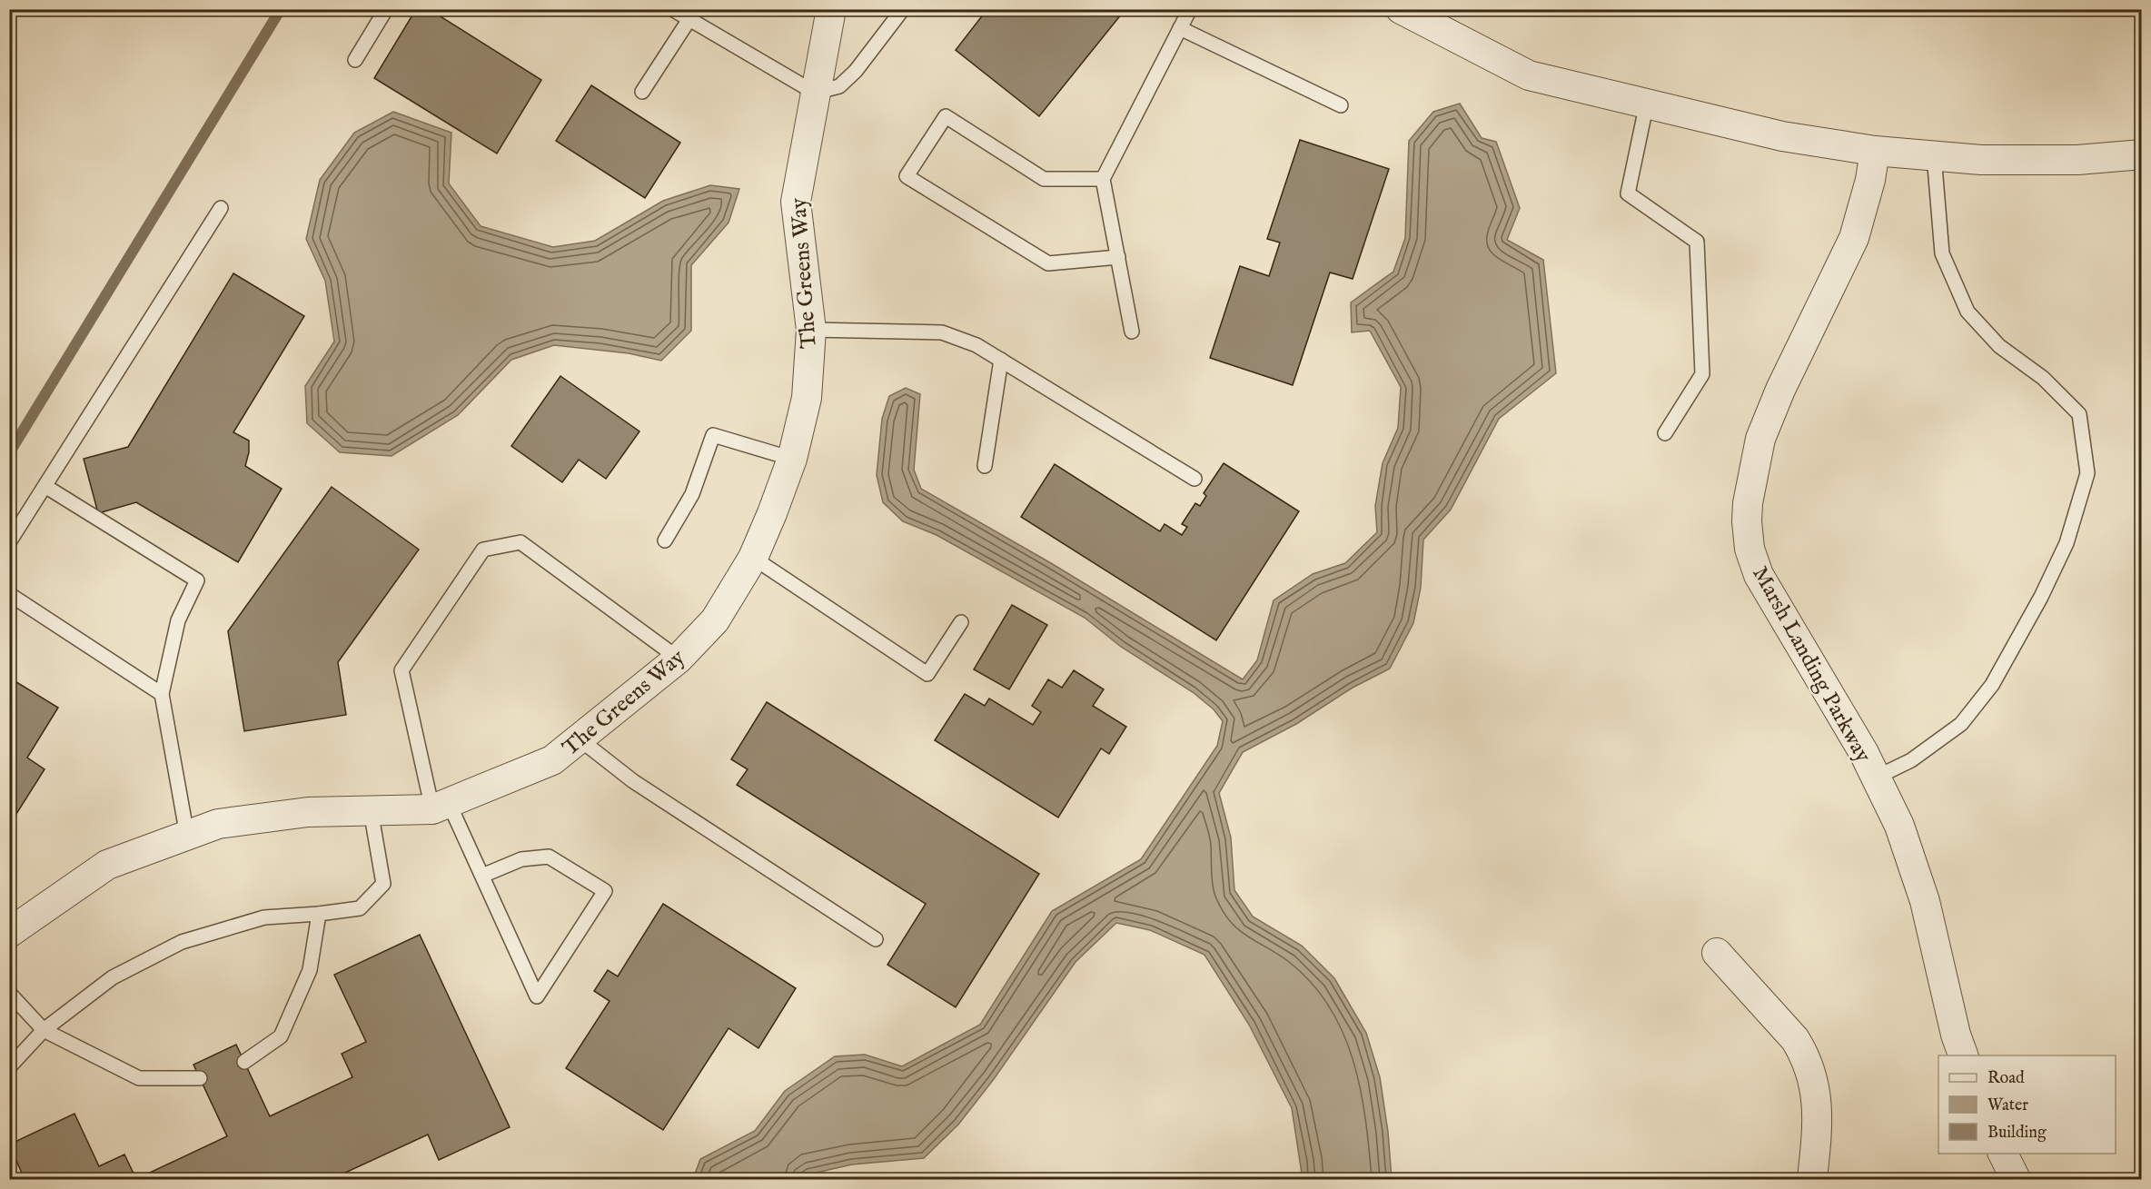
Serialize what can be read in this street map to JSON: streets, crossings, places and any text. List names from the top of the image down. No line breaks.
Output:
{"streets":{"street":["The Greens Way","Marsh Landing Parkway"]},"legend":["Road","Water","Building"]}
